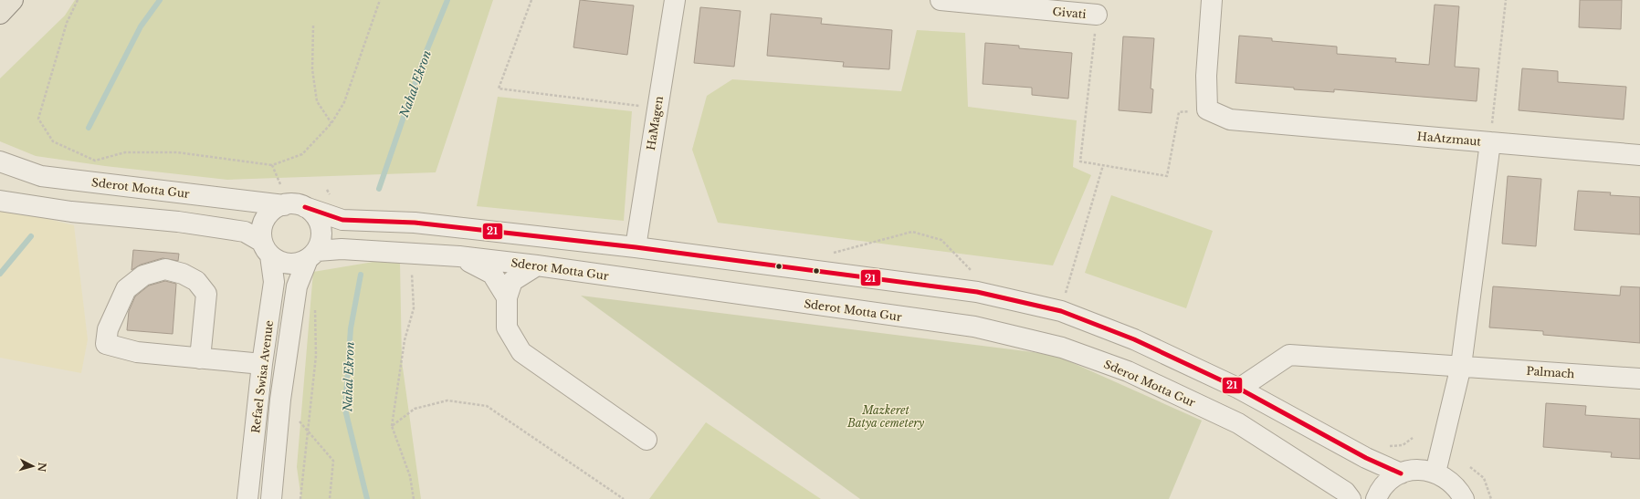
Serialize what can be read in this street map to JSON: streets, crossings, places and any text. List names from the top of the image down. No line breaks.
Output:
{"streets":{"street":["Givati","HaMagen","HaAtzmaut","Sderot Motta Gur","Palmach","Refael Swisa Avenue"]},"crossings":[["HaMagen","Sderot Motta Gur"],["HaAtzmaut","Palmach"],["Sderot Motta Gur","Palmach"],["Sderot Motta Gur","Refael Swisa Avenue"]],"water":["Nahal Ekron"],"parks":["Mazkeret Batya cemetery"],"lines":["transit line 21"],"north":"right"}
